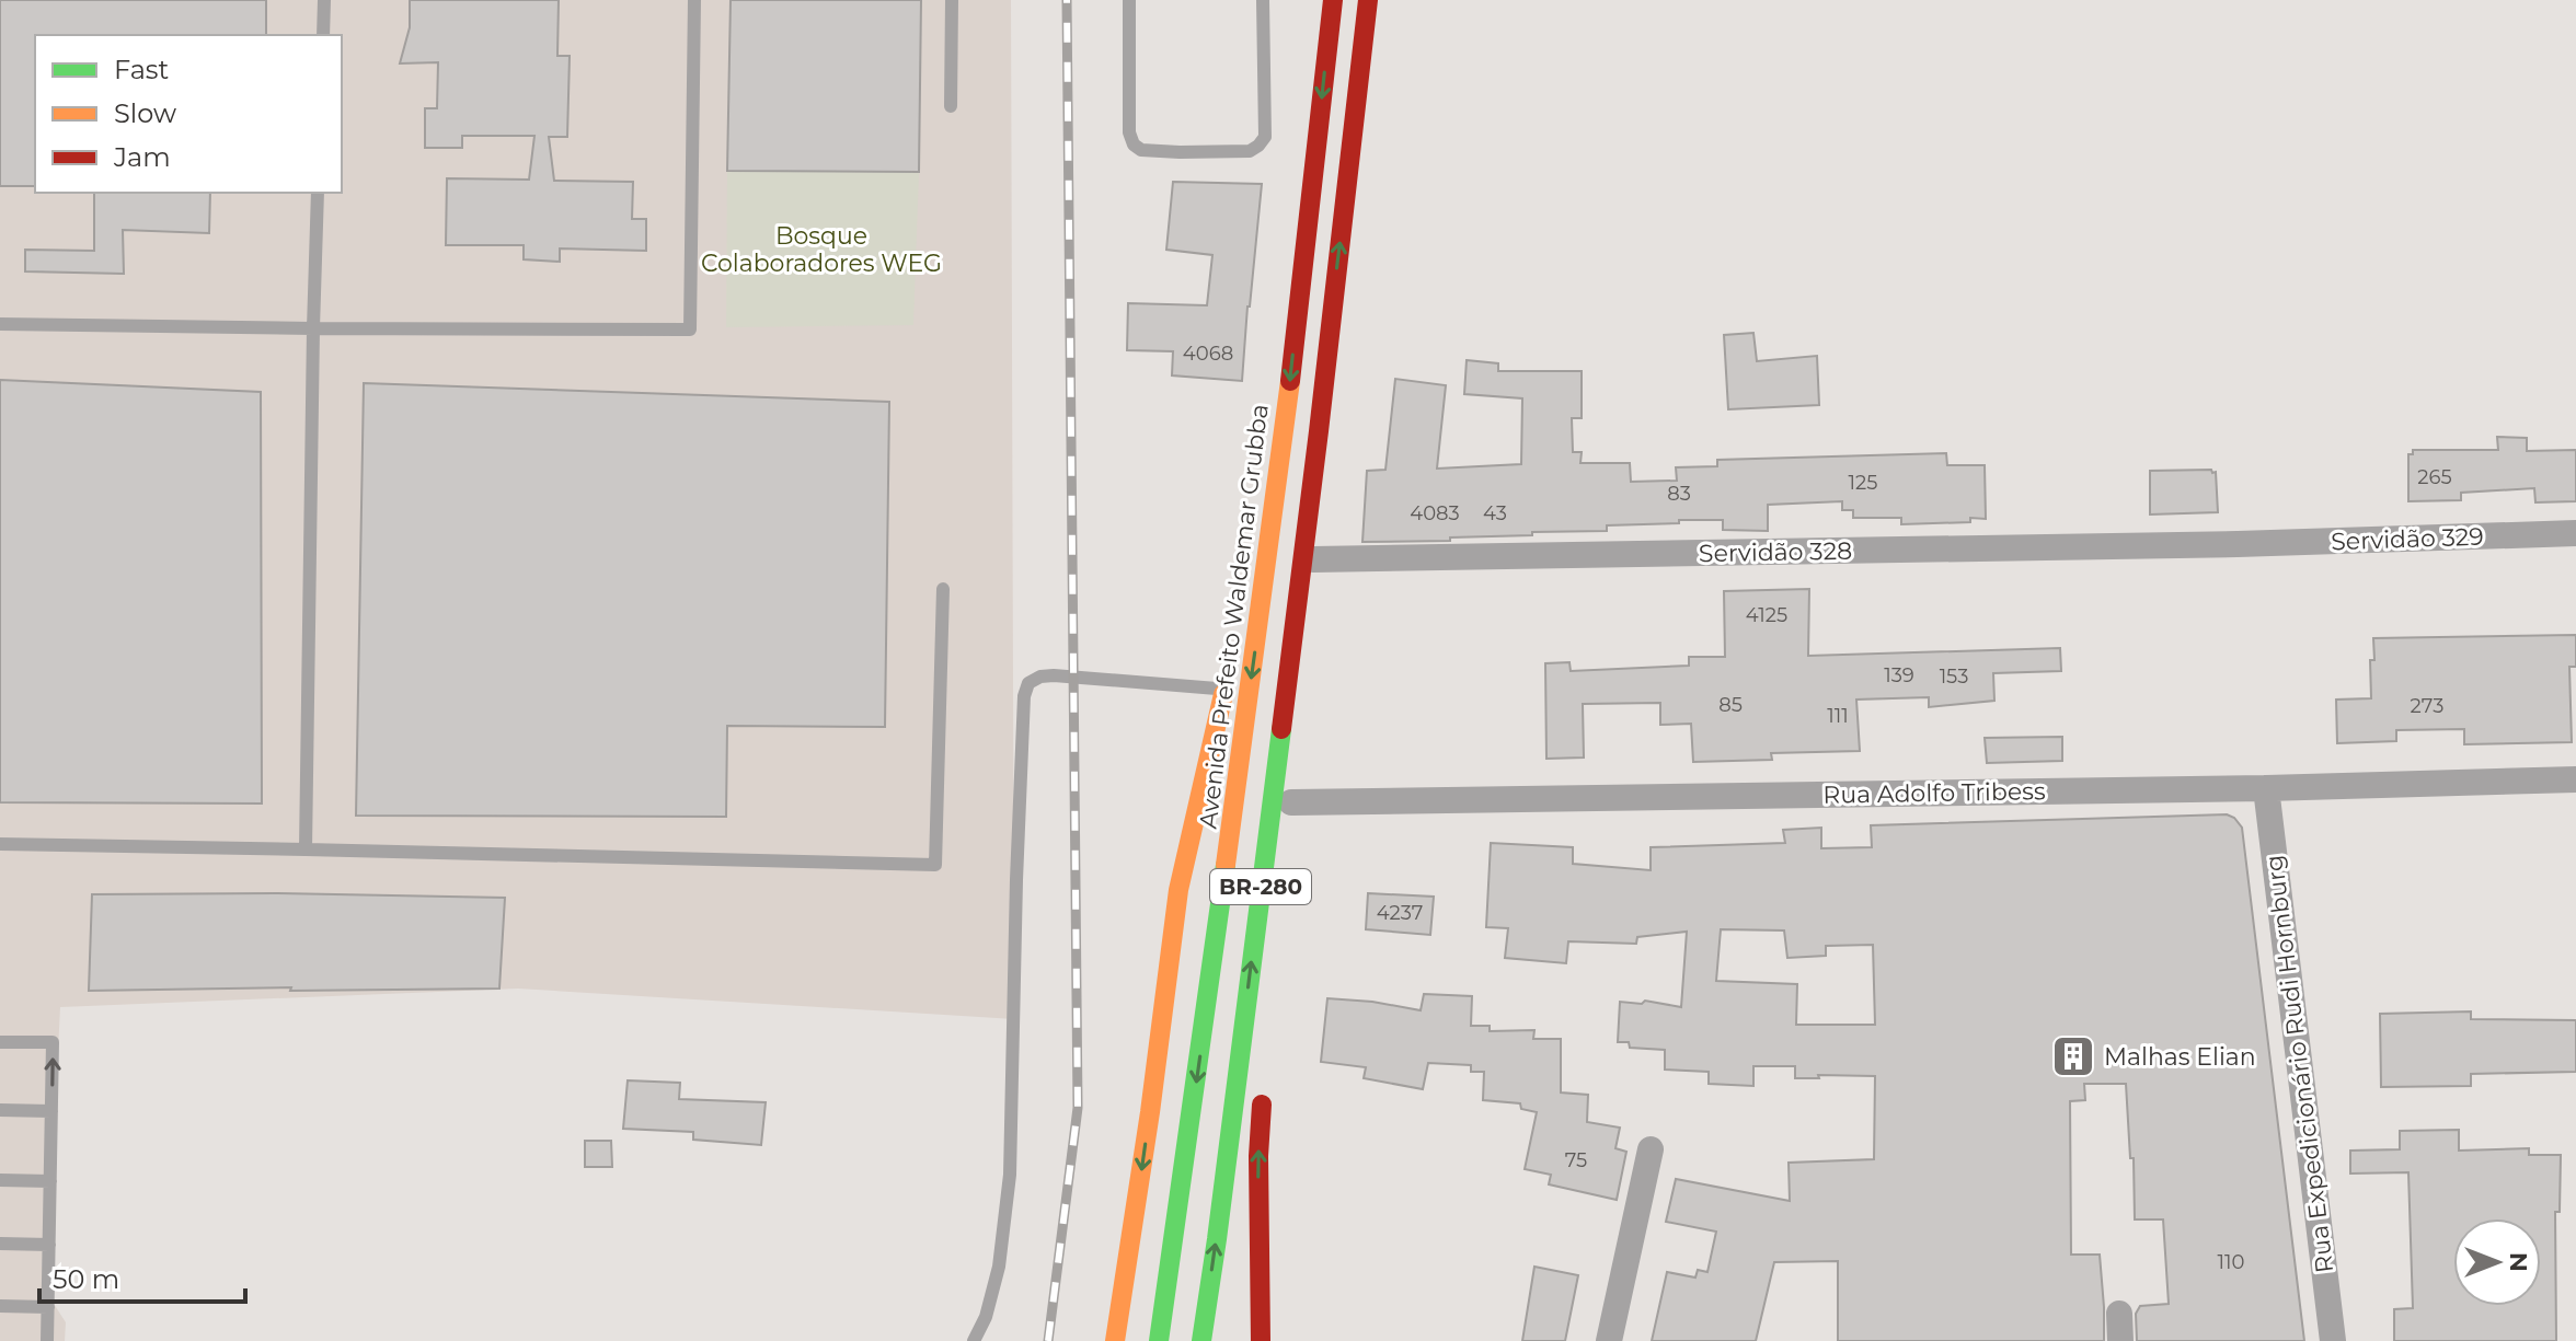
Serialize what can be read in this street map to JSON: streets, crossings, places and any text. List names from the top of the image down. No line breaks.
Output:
{"streets":{"highway":["Avenida Prefeito Waldemar Grubba","BR-280"],"street":["Servidão 329","Servidão 328","Rua Adolfo Tribess","Rua Expedicionário Rudi Hornburg"]},"crossings":[["Servidão 329","Servidão 328"],["Rua Adolfo Tribess","Rua Expedicionário Rudi Hornburg"]],"parks":["Bosque Colaboradores WEG"],"places":{"building":["Malhas Elian"]},"house_numbers":["4068","265","125","83","4083","43","4125","139","153","85","273","111","4237","75","110"],"legend":["Fast","Slow","Jam"],"scale_bar":"50 m","north":"right"}
